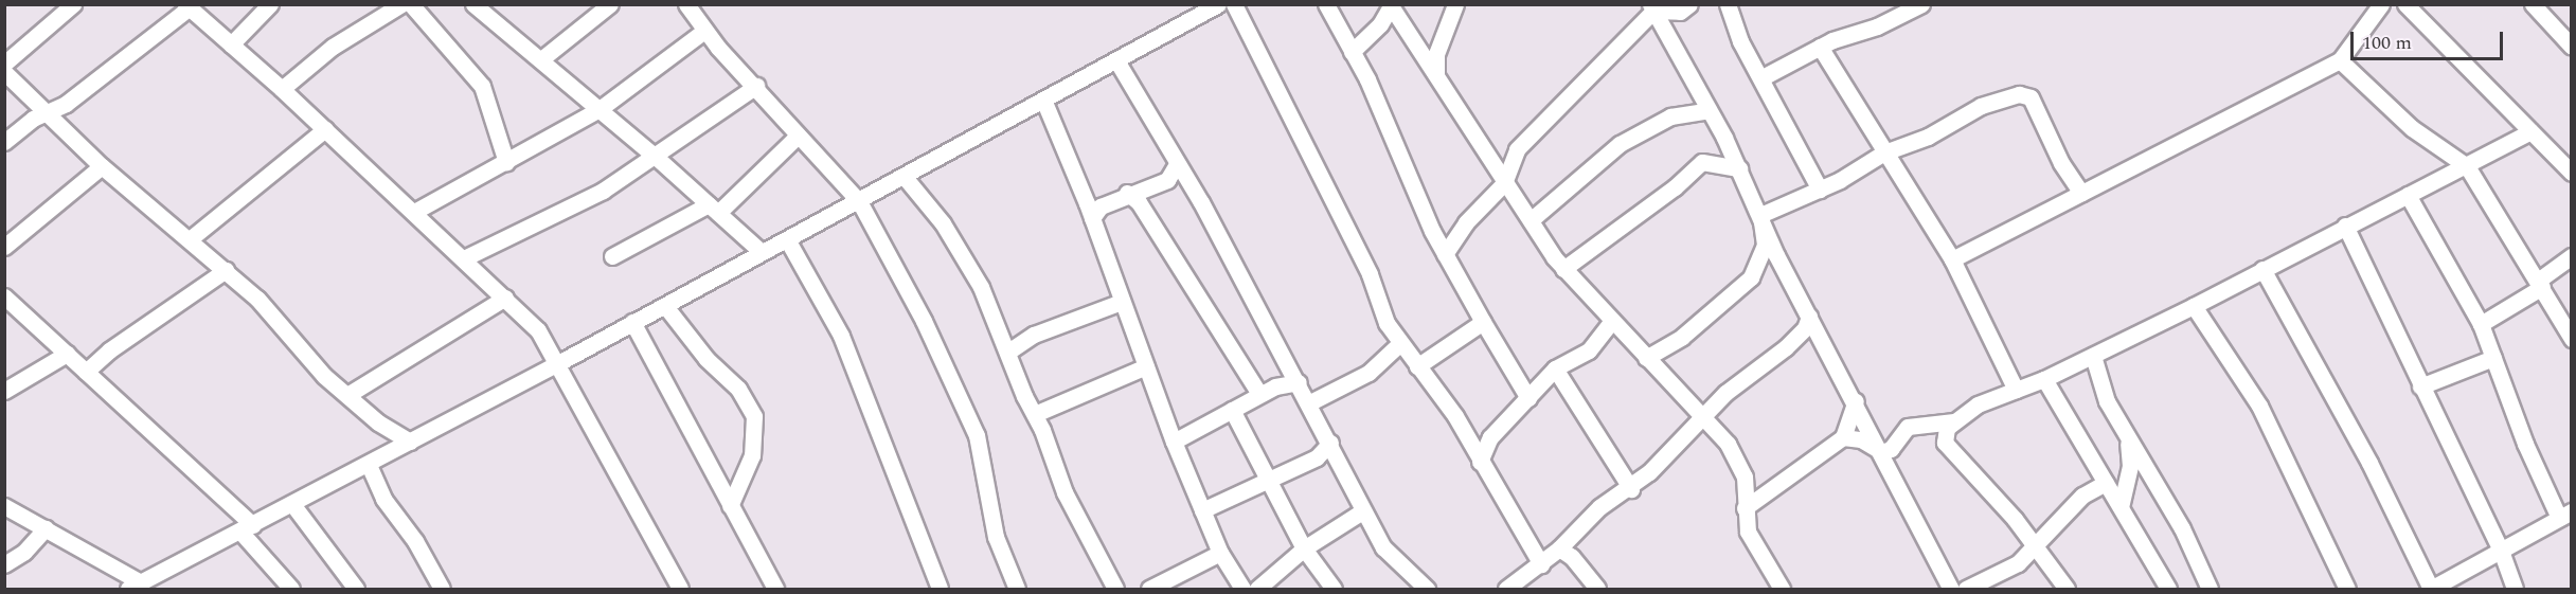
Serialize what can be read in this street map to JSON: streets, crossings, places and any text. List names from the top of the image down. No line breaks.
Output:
{"scale_bar":"100 m"}
